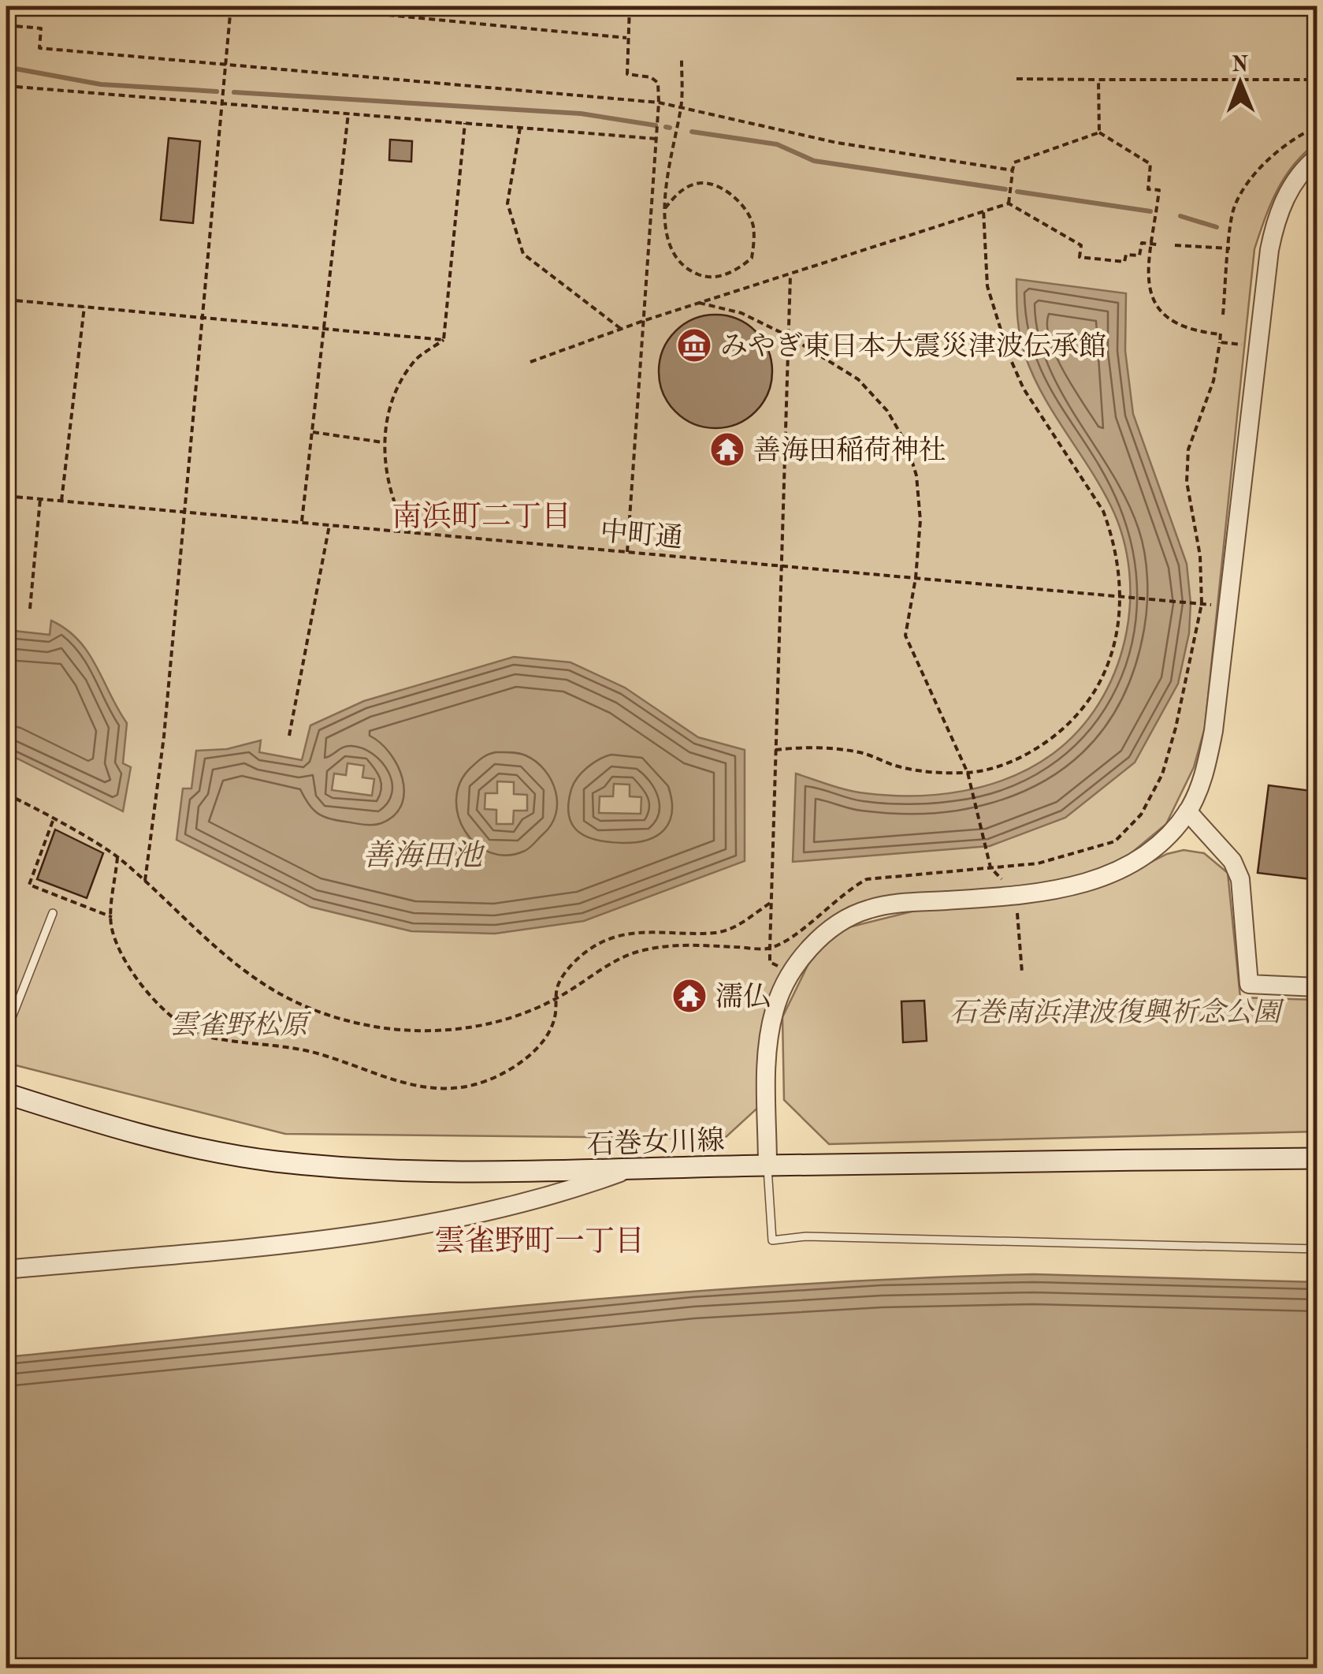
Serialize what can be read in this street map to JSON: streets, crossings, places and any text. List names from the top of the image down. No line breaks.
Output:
{"streets":{"main road":["石巻女川線"],"path":["中町通"]},"districts":["南浜町二丁目","雲雀野町一丁目"],"water":["善海田池"],"parks":["石巻南浜津波復興祈念公園","雲雀野松原"],"places":{"museum":["みやぎ東日本大震災津波伝承館"],"temple":["善海田稲荷神社","濡仏"]},"north":"top"}
